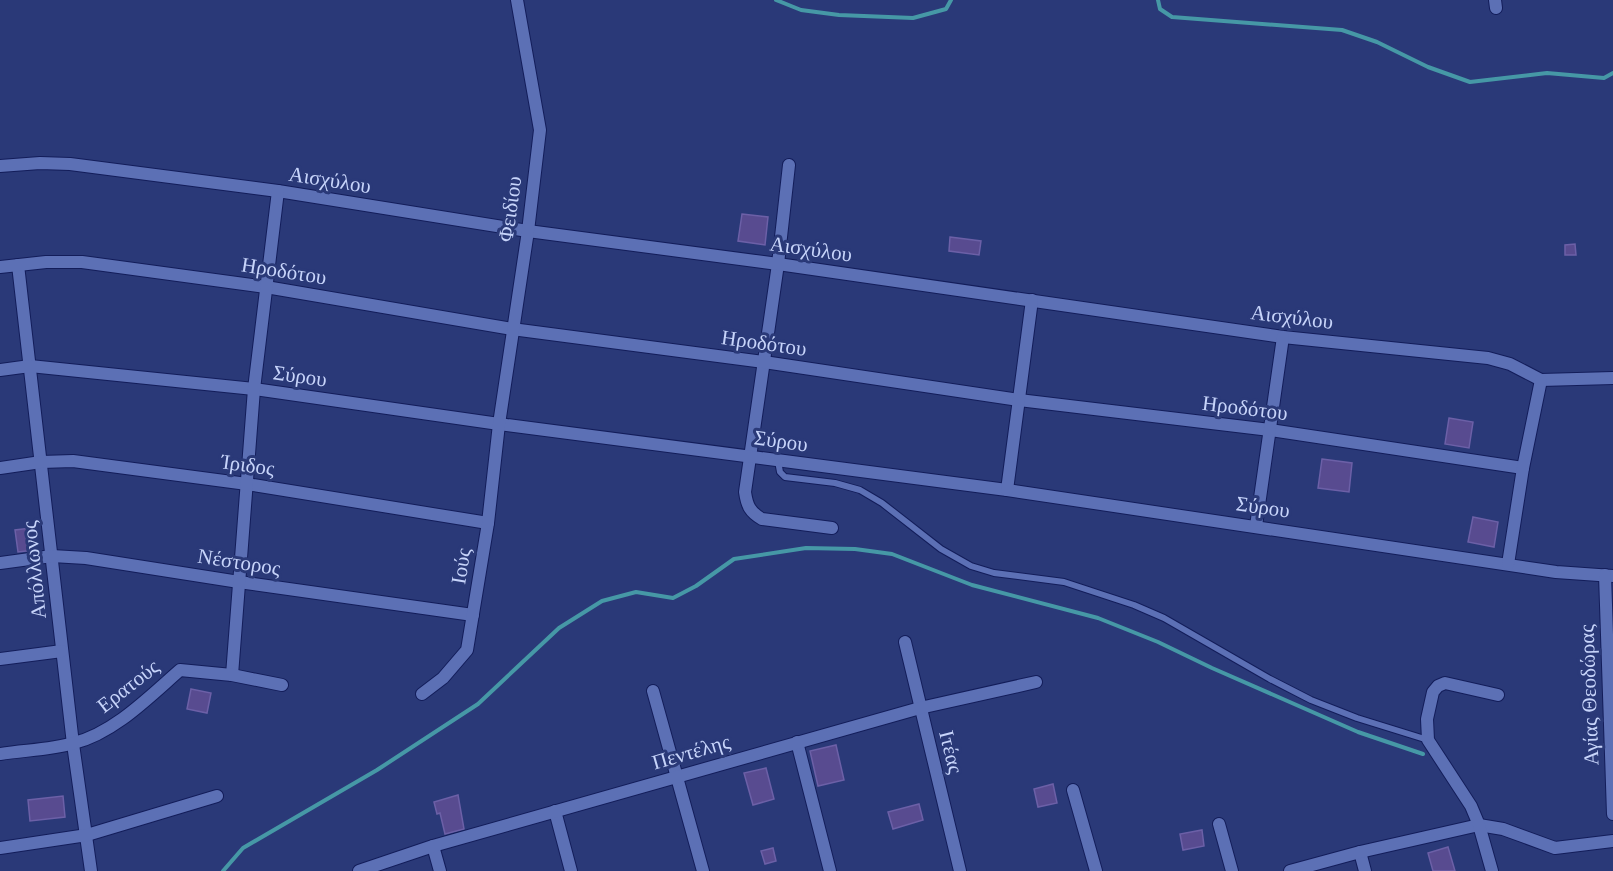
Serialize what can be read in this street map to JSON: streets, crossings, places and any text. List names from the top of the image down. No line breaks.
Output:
{"streets":{"street":["Αισχύλου","Φειδίου","Ηροδότου","Σύρου","Ίριδος","Νέστορος","Ιούς","Απόλλωνος","Ερατούς","Αγίας Θεοδώρας","Πεντέλης","Ιτέας"]},"crossings":[["Αισχύλου","Φειδίου"],["Φειδίου","Ηροδότου"],["Φειδίου","Σύρου"],["Φειδίου","Ιούς"],["Ηροδότου","Απόλλωνος"],["Σύρου","Ιούς"],["Σύρου","Απόλλωνος"],["Σύρου","Αγίας Θεοδώρας"],["Ίριδος","Ιούς"],["Ίριδος","Απόλλωνος"],["Νέστορος","Ιούς"],["Νέστορος","Απόλλωνος"],["Απόλλωνος","Ερατούς"],["Πεντέλης","Ιτέας"]]}
